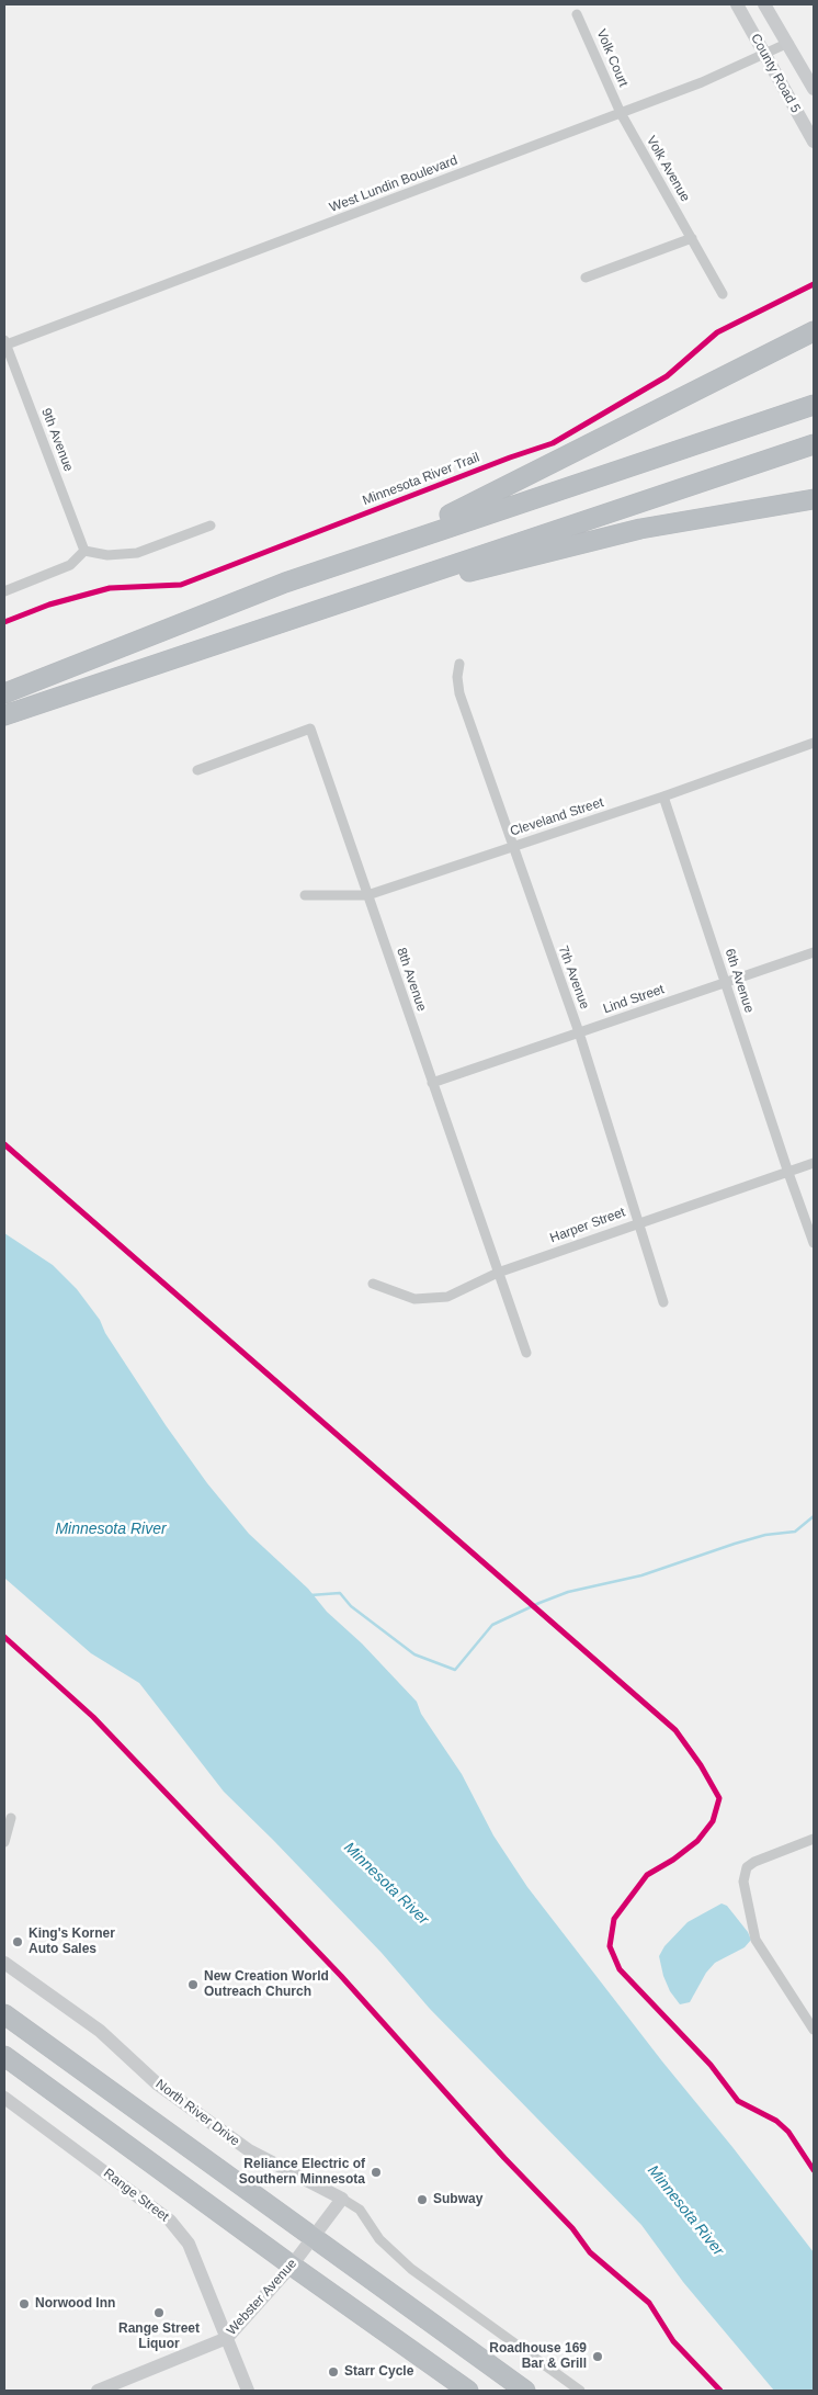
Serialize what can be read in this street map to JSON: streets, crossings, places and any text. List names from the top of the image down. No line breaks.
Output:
{"streets":{"street":["Volk Court","County Road 5","Volk Avenue","West Lundin Boulevard","9th Avenue","Cleveland Street","7th Avenue","8th Avenue","6th Avenue","Lind Street","Harper Street","North River Drive","Range Street","Webster Avenue"],"cycle path":["Minnesota River Trail"]},"crossings":[["Volk Court","Volk Avenue"],["Volk Court","West Lundin Boulevard"],["County Road 5","West Lundin Boulevard"],["Volk Avenue","West Lundin Boulevard"],["West Lundin Boulevard","9th Avenue"],["Cleveland Street","7th Avenue"],["Cleveland Street","8th Avenue"],["Cleveland Street","6th Avenue"],["7th Avenue","Lind Street"],["7th Avenue","Harper Street"],["8th Avenue","Lind Street"],["8th Avenue","Harper Street"],["6th Avenue","Lind Street"],["6th Avenue","Harper Street"],["North River Drive","Webster Avenue"],["Range Street","Webster Avenue"]],"water":["Minnesota River"],"places":["King's Korner Auto Sales","New Creation World Outreach Church","Reliance Electric of Southern Minnesota","Subway","Norwood Inn","Range Street Liquor","Roadhouse 169 Bar & Grill","Starr Cycle"]}
